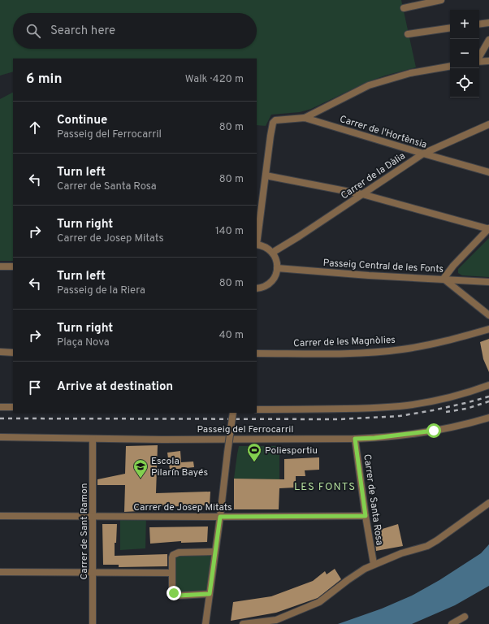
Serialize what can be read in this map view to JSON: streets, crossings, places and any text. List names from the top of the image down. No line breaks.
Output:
{"streets":{"street":["Carrer de l'Hortènsia","Carrer de la Dàlia","Passeig Central de les Fonts","Carrer de les Magnòlies","Passeig del Ferrocarril","Carrer de Santa Rosa","Carrer de Josep Mitats","Carrer de Sant Ramon"]},"crossings":[["Carrer de l'Hortènsia","Carrer de la Dàlia"],["Passeig del Ferrocarril","Carrer de Santa Rosa"],["Passeig del Ferrocarril","Carrer de Sant Ramon"],["Carrer de Santa Rosa","Carrer de Josep Mitats"],["Carrer de Josep Mitats","Carrer de Sant Ramon"]],"districts":["LES FONTS"],"places":{"sports":["Poliesportiu"],"school or university":["Escola Pilarín Bayés"]},"page":{"map_buttons":["+","−"],"search":"Search here","heading":["6 min","Walk · 420 m"],"list":[["Continue","Passeig del Ferrocarril","80 m"],["Turn left","Carrer de Santa Rosa","80 m"],["Turn right","Carrer de Josep Mitats","140 m"],["Turn left","Passeig de la Riera","80 m"],["Turn right","Plaça Nova","40 m"],"Arrive at destination"]}}
